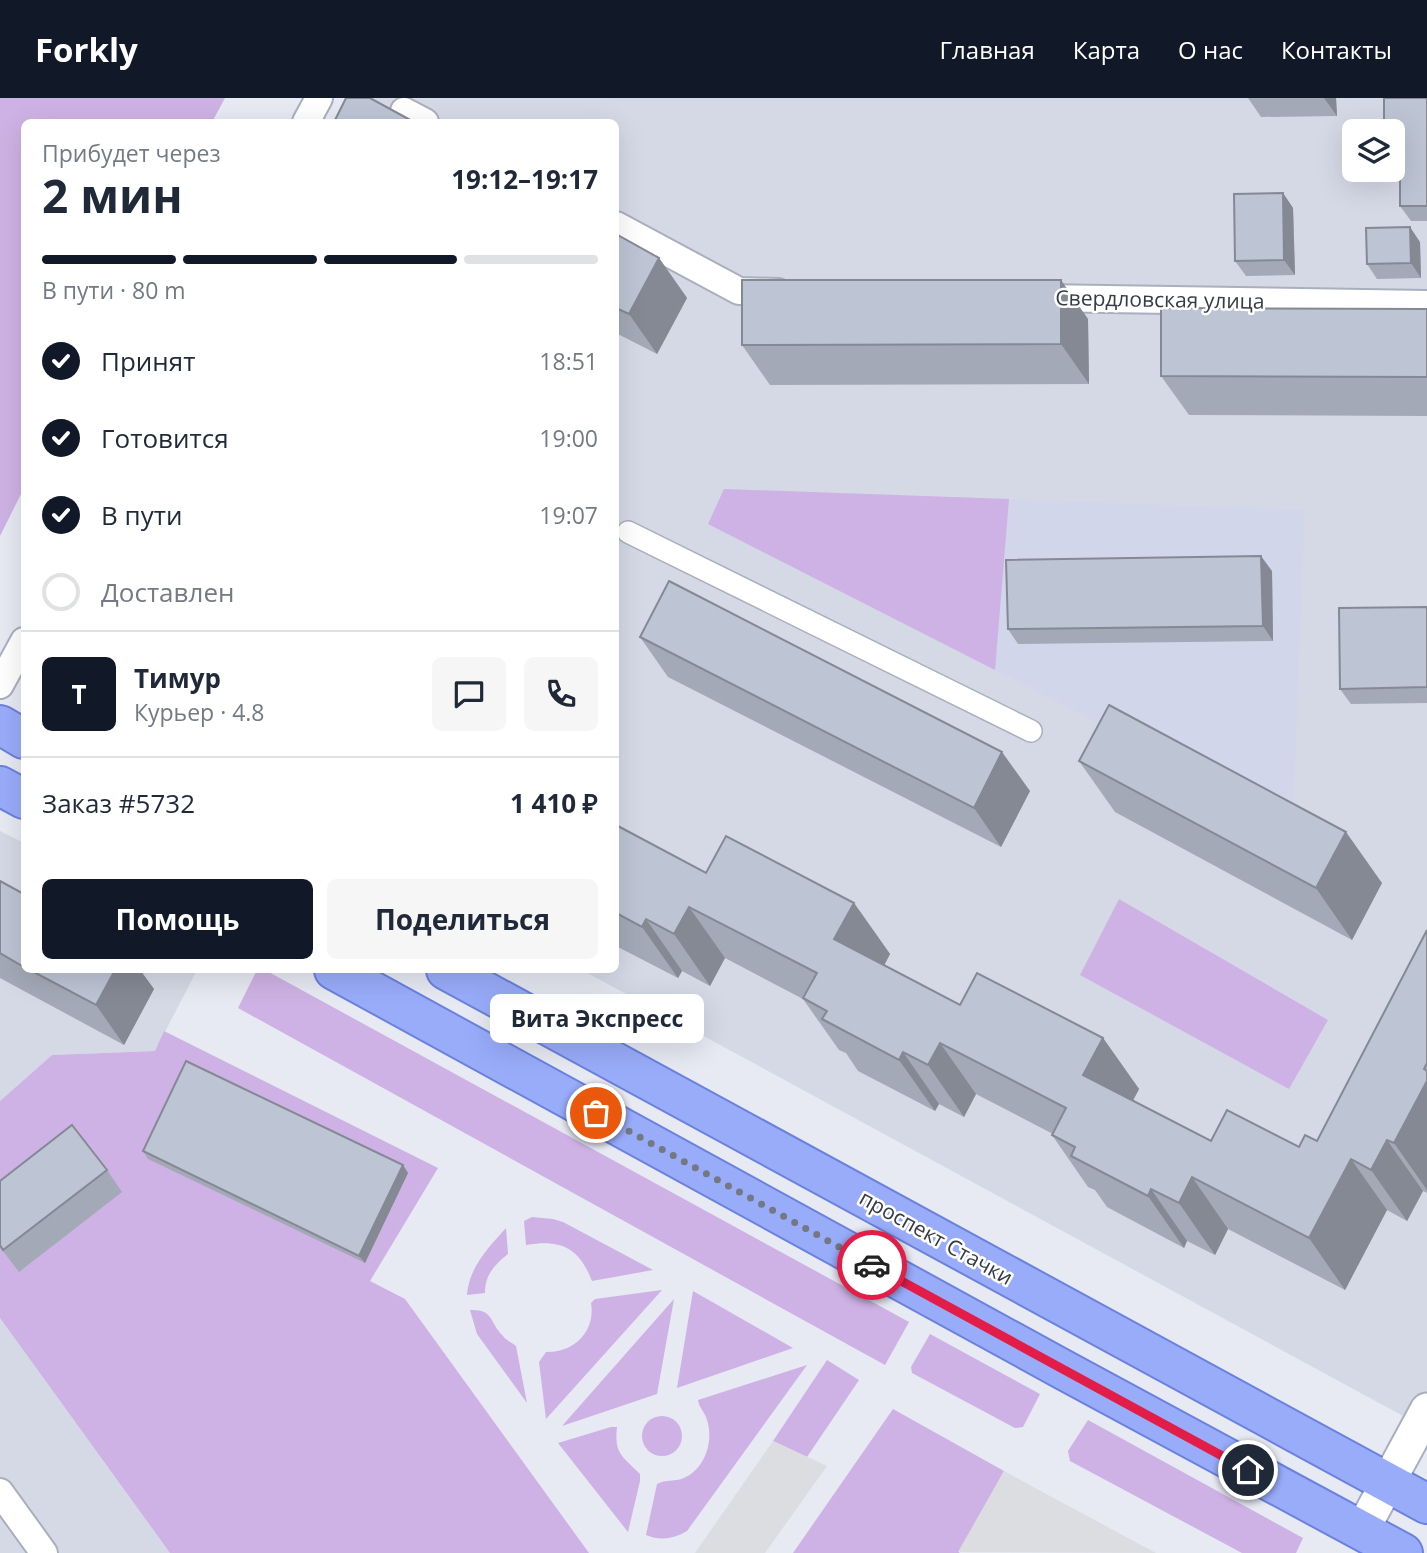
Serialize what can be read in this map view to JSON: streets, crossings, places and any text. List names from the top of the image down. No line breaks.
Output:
{"streets":{"main road":["проспект Стачки"],"street":["Свердловская улица"]},"places":["Вита Экспресс"],"page":{"header":"Forkly","nav":["Главная","Карта","О нас","Контакты"],"heading":["2 мин","Прибудет через","19:12–19:17"],"panel":["Тимур","Курьер · 4.8","Заказ #5732","1 410 ₽"],"bar":"В пути · 80 m","list":[["Принят","18:51"],["Готовится","19:00"],["В пути","19:07"],"Доставлен"],"round":"Т","buttons":["Помощь","Поделиться"],"bubble":"Вита Экспресс"}}
